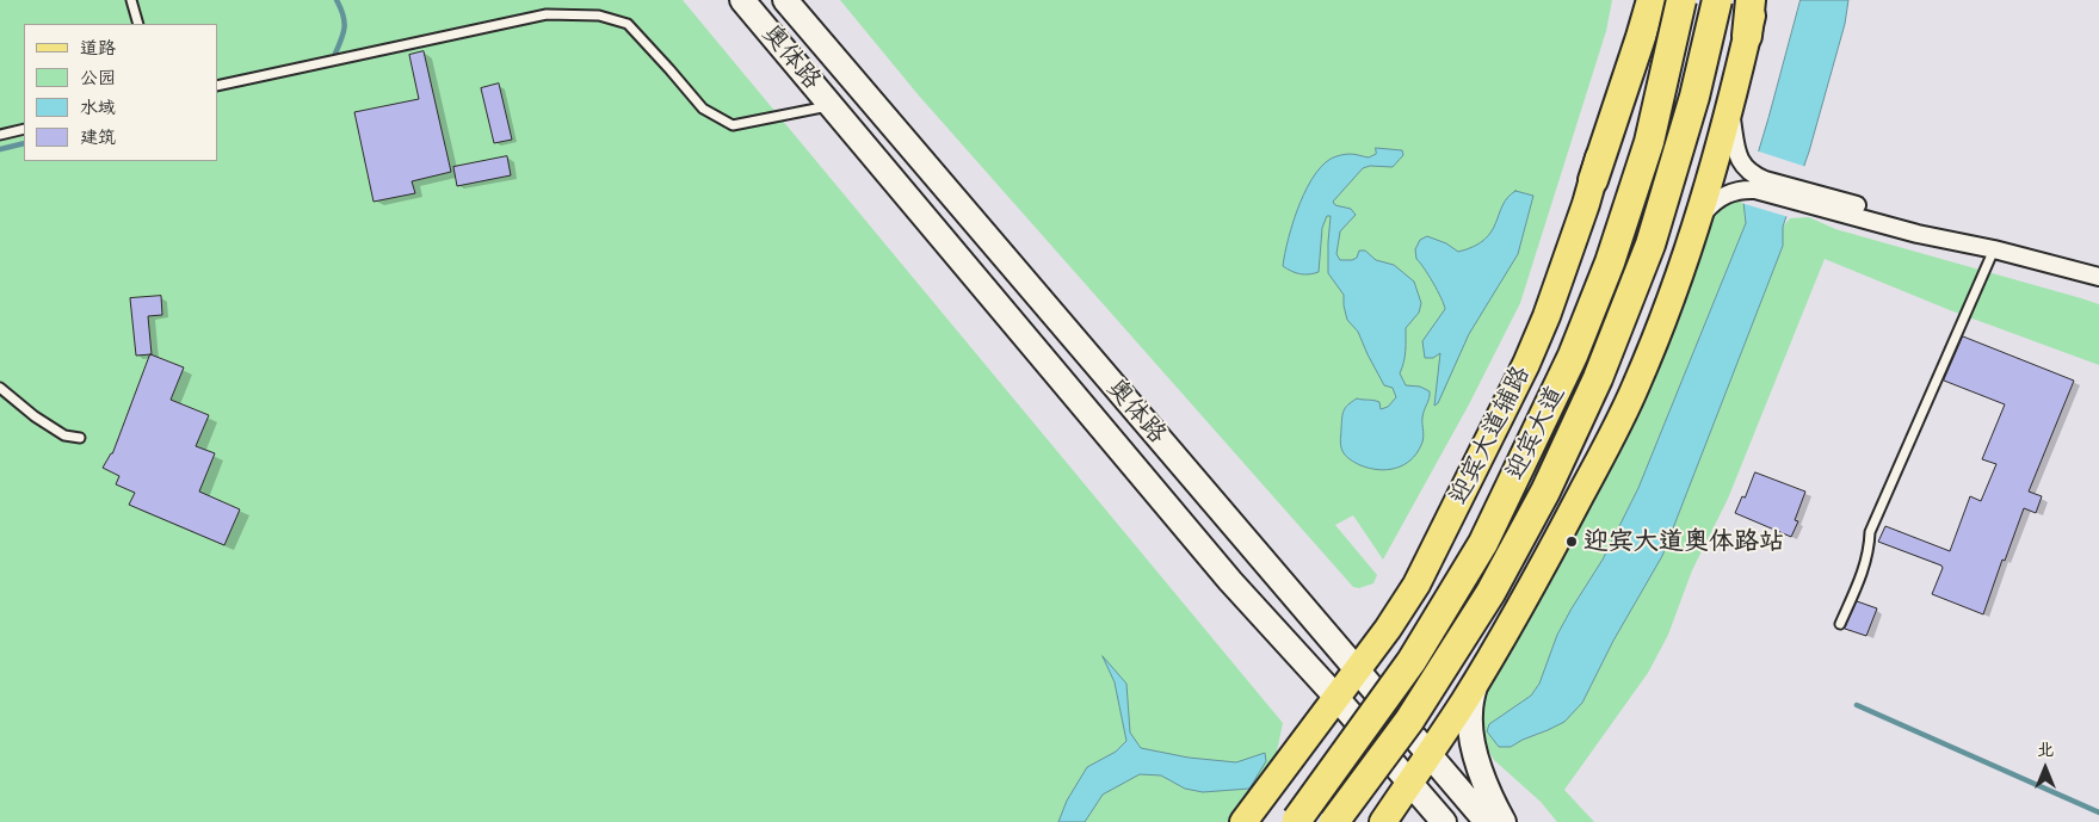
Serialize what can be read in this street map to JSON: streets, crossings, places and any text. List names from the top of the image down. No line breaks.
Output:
{"streets":{"highway":["迎宾大道"],"main road":["奥体路","迎宾大道辅路"]},"crossings":[["奥体路","迎宾大道辅路"]],"places":["迎宾大道奥体路站"],"legend":["道路","公园","水域","建筑"],"north":"top"}
